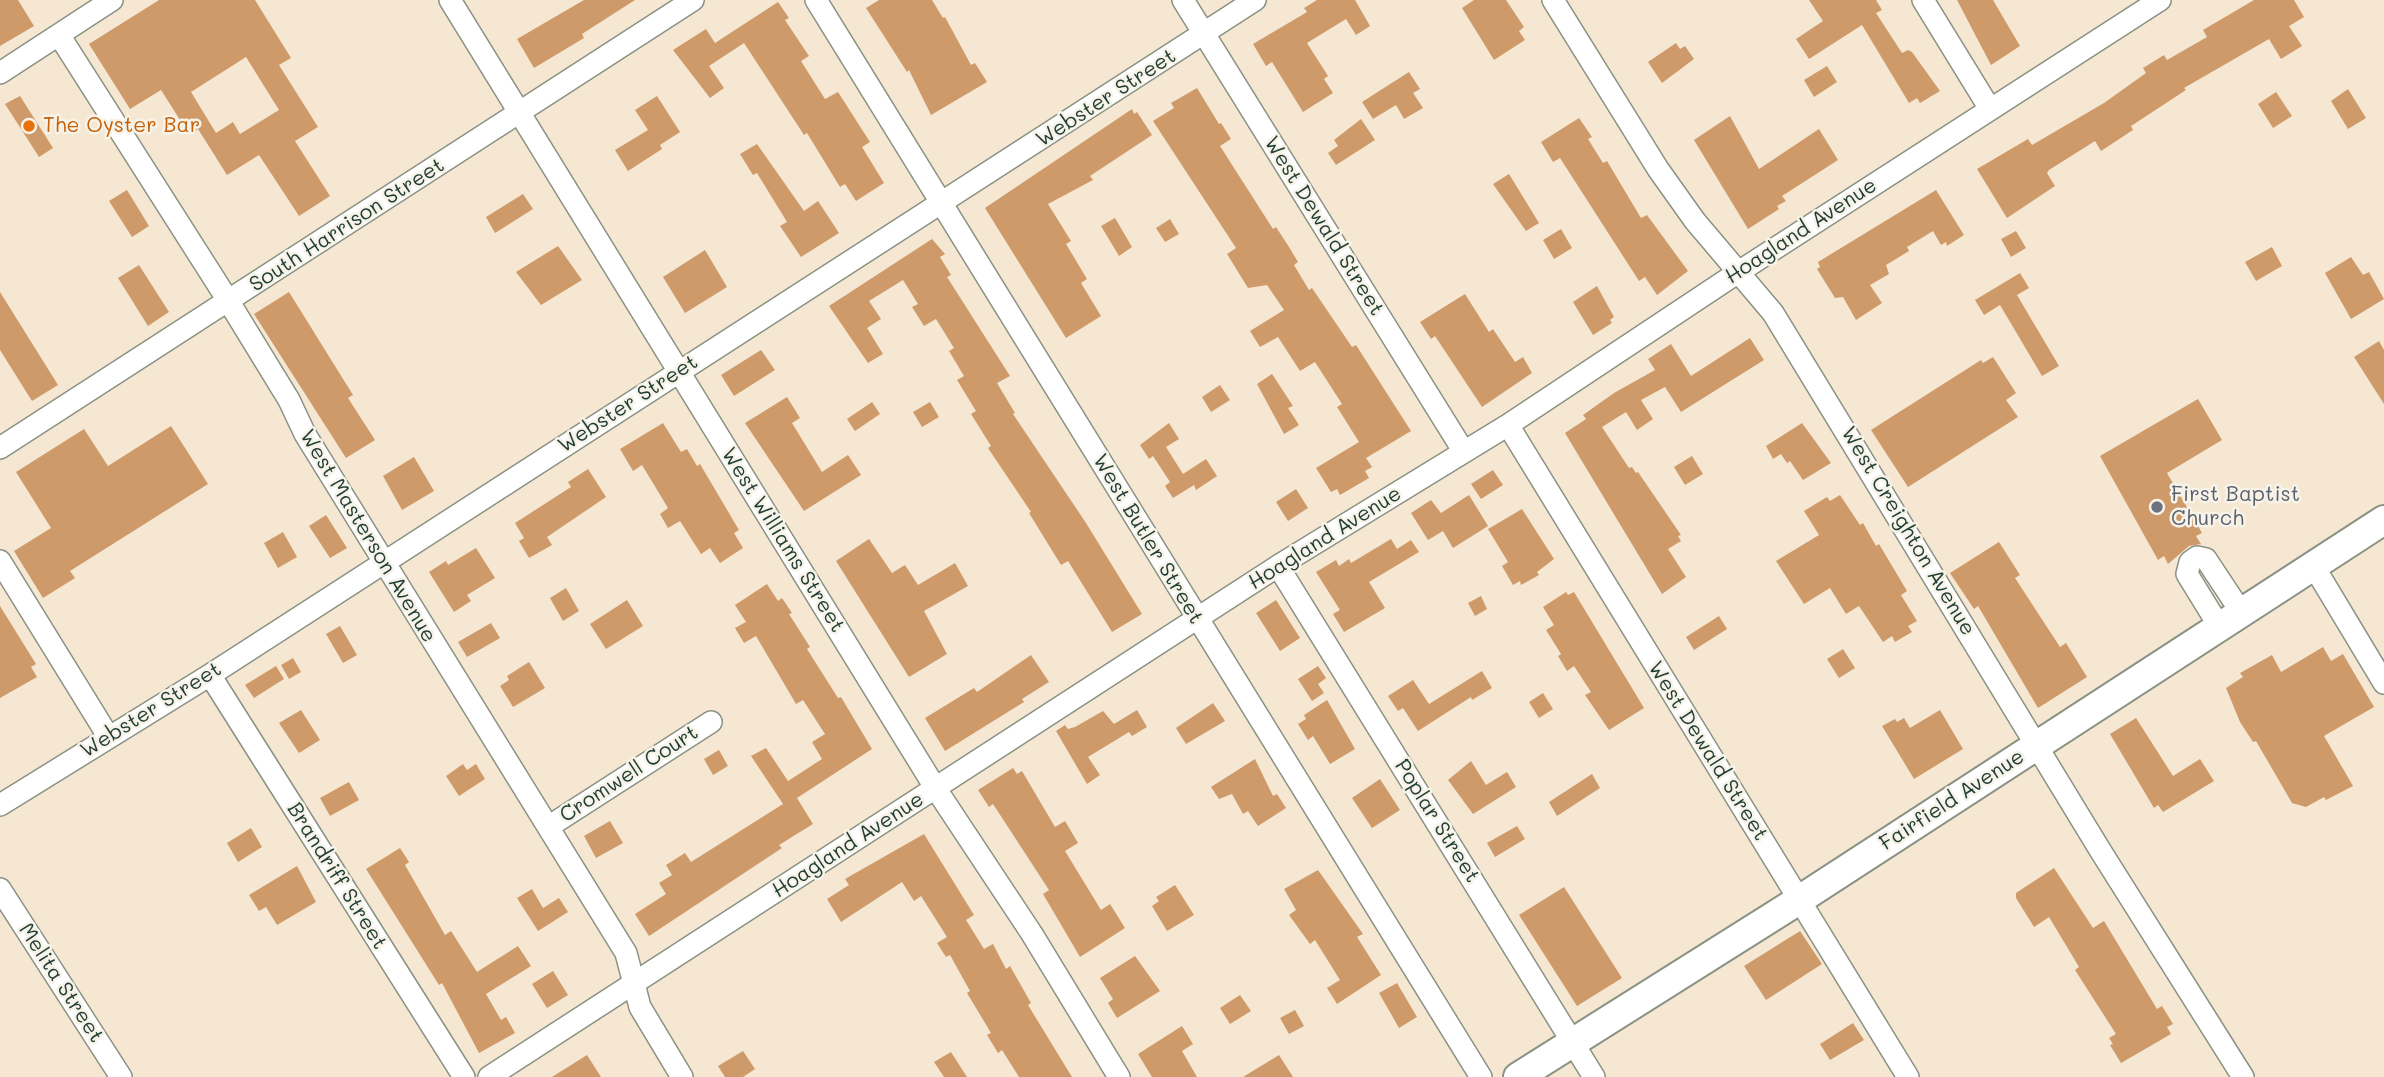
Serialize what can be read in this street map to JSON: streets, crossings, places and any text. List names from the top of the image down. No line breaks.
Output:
{"streets":{"main road":["Fairfield Avenue"],"street":["Webster Street","South Harrison Street","West Dewald Street","Hoagland Avenue","West Creighton Avenue","West Masterson Avenue","West Butler Street","West Williams Street","Cromwell Court","Poplar Street","Brandriff Street","Melita Street"]},"crossings":[["Webster Street","West Dewald Street"],["Webster Street","West Masterson Avenue"],["Webster Street","West Butler Street"],["Webster Street","West Williams Street"],["Webster Street","Brandriff Street"],["South Harrison Street","West Masterson Avenue"],["South Harrison Street","West Williams Street"],["West Dewald Street","Hoagland Avenue"],["West Dewald Street","Fairfield Avenue"],["Hoagland Avenue","West Creighton Avenue"],["Hoagland Avenue","West Masterson Avenue"],["Hoagland Avenue","West Butler Street"],["Hoagland Avenue","West Williams Street"],["Hoagland Avenue","Poplar Street"],["West Creighton Avenue","Fairfield Avenue"],["West Masterson Avenue","Cromwell Court"],["Fairfield Avenue","Poplar Street"]],"places":["The Oyster Bar","First Baptist Church"]}
